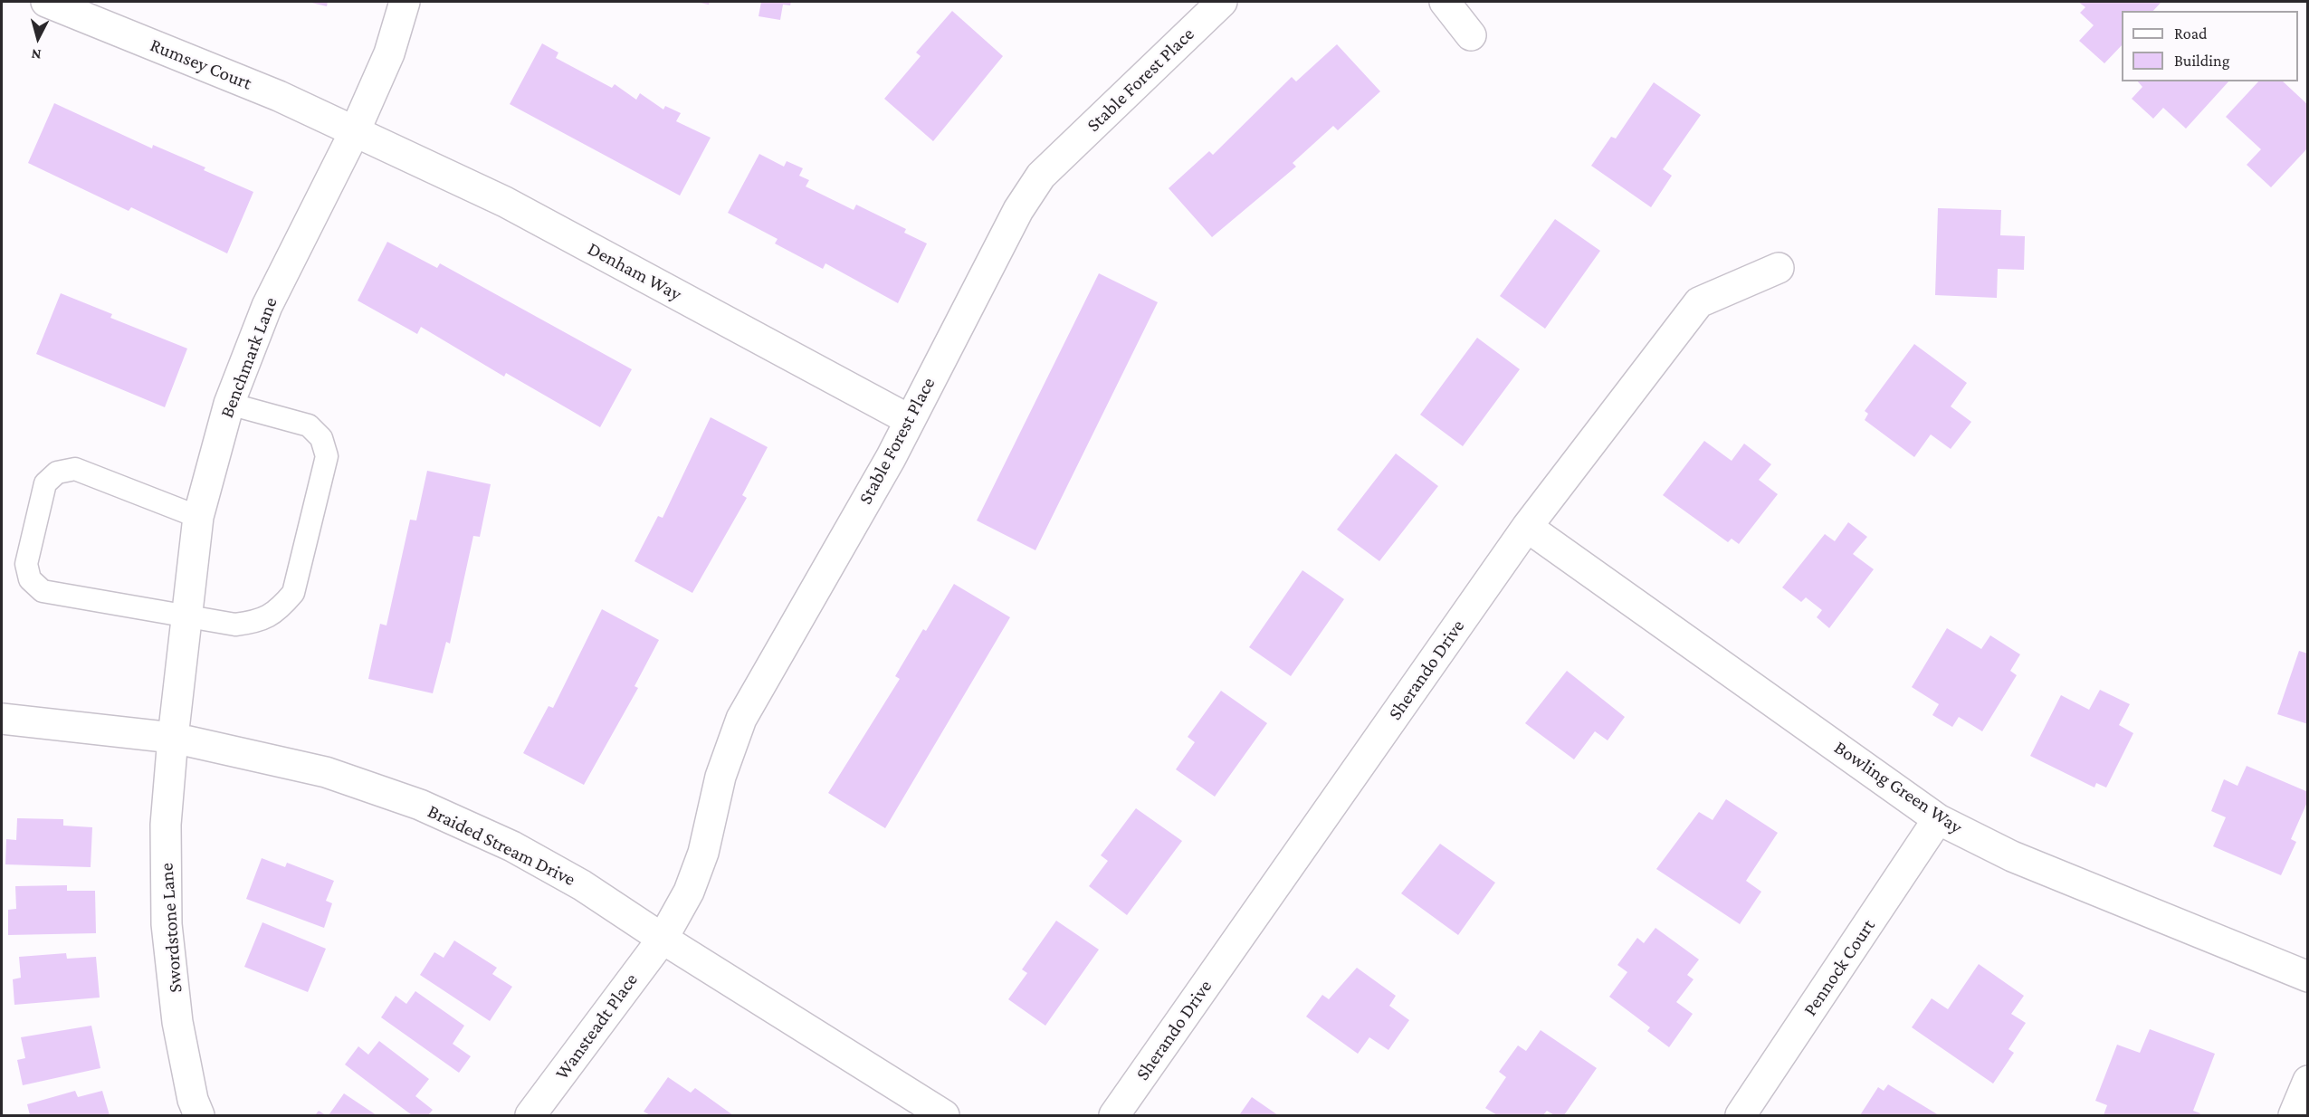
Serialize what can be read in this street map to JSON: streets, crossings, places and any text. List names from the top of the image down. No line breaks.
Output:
{"streets":{"street":["Rumsey Court","Stable Forest Place","Denham Way","Benchmark Lane","Sherando Drive","Bowling Green Way","Braided Stream Drive","Swordstone Lane","Pennock Court","Wansteadt Place"]},"crossings":[["Rumsey Court","Denham Way"],["Rumsey Court","Benchmark Lane"],["Stable Forest Place","Denham Way"],["Stable Forest Place","Braided Stream Drive"],["Stable Forest Place","Wansteadt Place"],["Denham Way","Benchmark Lane"],["Benchmark Lane","Braided Stream Drive"],["Benchmark Lane","Swordstone Lane"],["Sherando Drive","Bowling Green Way"],["Bowling Green Way","Pennock Court"],["Braided Stream Drive","Swordstone Lane"],["Braided Stream Drive","Wansteadt Place"]],"legend":["Road","Building"],"north":"bottom"}
